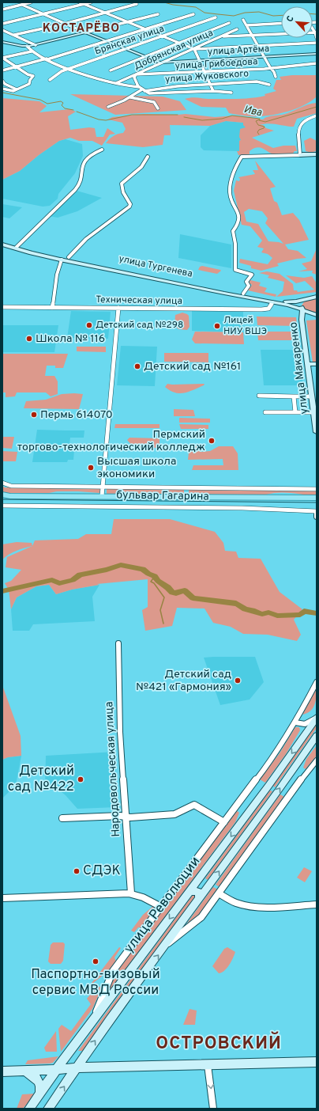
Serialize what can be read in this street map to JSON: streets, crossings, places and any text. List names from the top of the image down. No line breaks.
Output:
{"streets":{"main road":["улица Артёма","улица Тургенева","улица Макаренко","бульвар Гагарина","улица Революции"],"street":["Брянская улица","Добрянская улица","улица Грибоедова","улица Жуковского","Техническая улица","Народовольческая улица"]},"crossings":[["Брянская улица","улица Артёма"],["Добрянская улица","улица Артёма"],["Добрянская улица","улица Грибоедова"],["улица Тургенева","Техническая улица"],["улица Тургенева","улица Макаренко"]],"districts":["КОСТАРЁВО","ОСТРОВСКИЙ"],"water":["Ива"],"places":["Детский сад №298","Лицей НИУ ВШЭ","Школа № 116","Детский сад №161","Пермь 614070","Пермский торгово-технологический колледж","Высшая школа экономики","Детский сад №421 «Гармония»","Детский сад №422","СДЭК","Паспортно-визовый сервис МВД России"],"north":"top left"}
